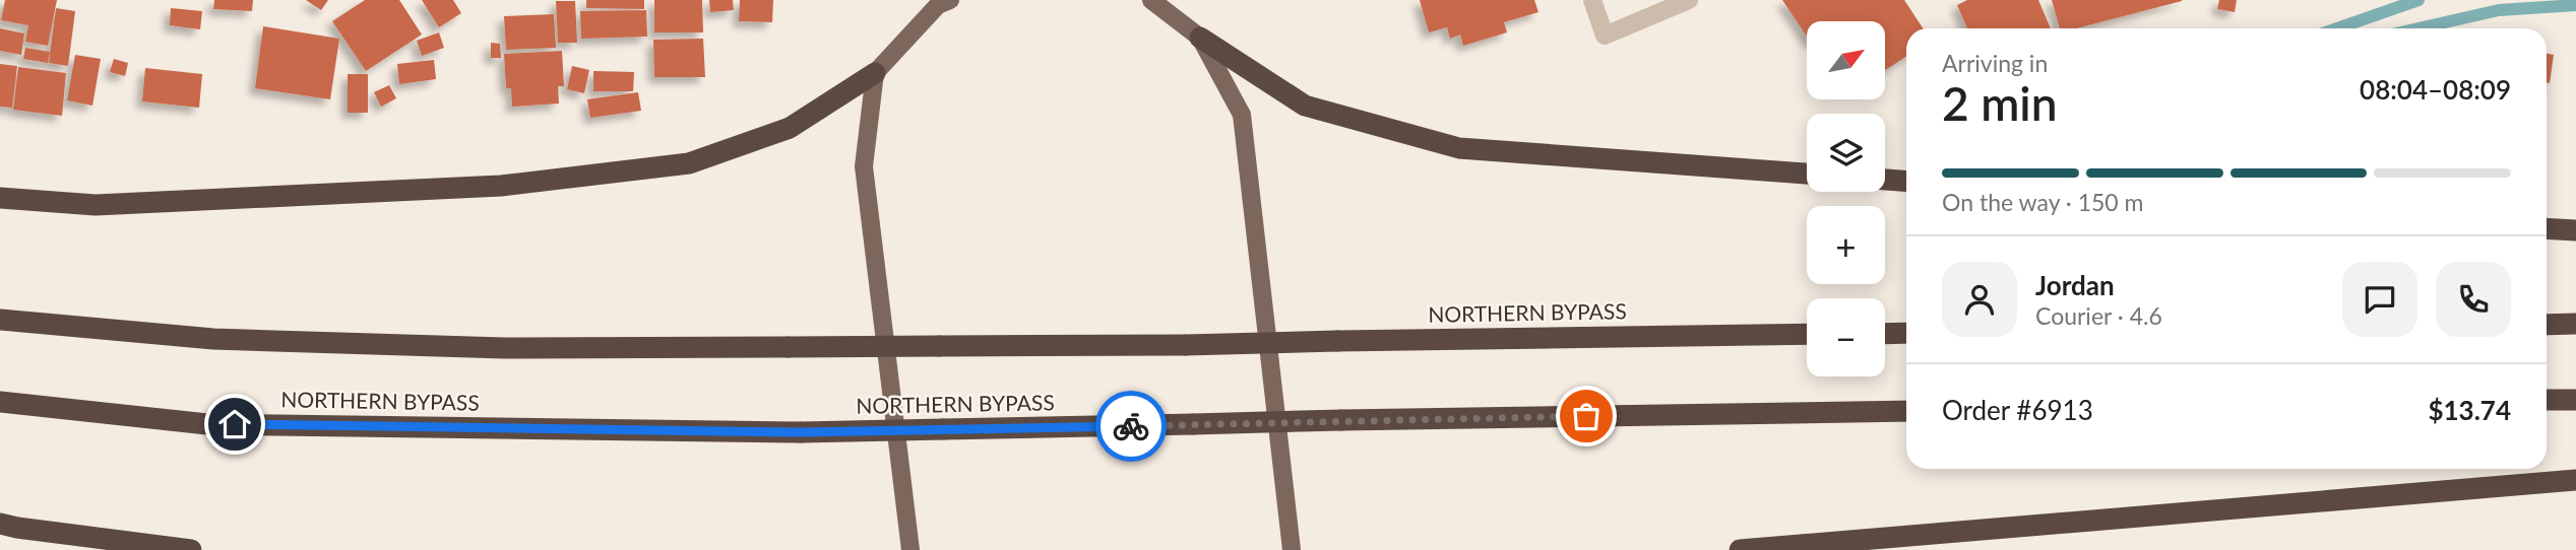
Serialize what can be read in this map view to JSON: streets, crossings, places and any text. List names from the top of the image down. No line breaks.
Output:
{"streets":{"highway":["NORTHERN BYPASS"]},"north":"top right","page":{"map_buttons":["+","−"],"heading":["2 min","Arriving in","08:04–08:09"],"panel":["Jordan","Courier · 4.6","Order #6913","$13.74"],"bar":"On the way · 150 m"}}
